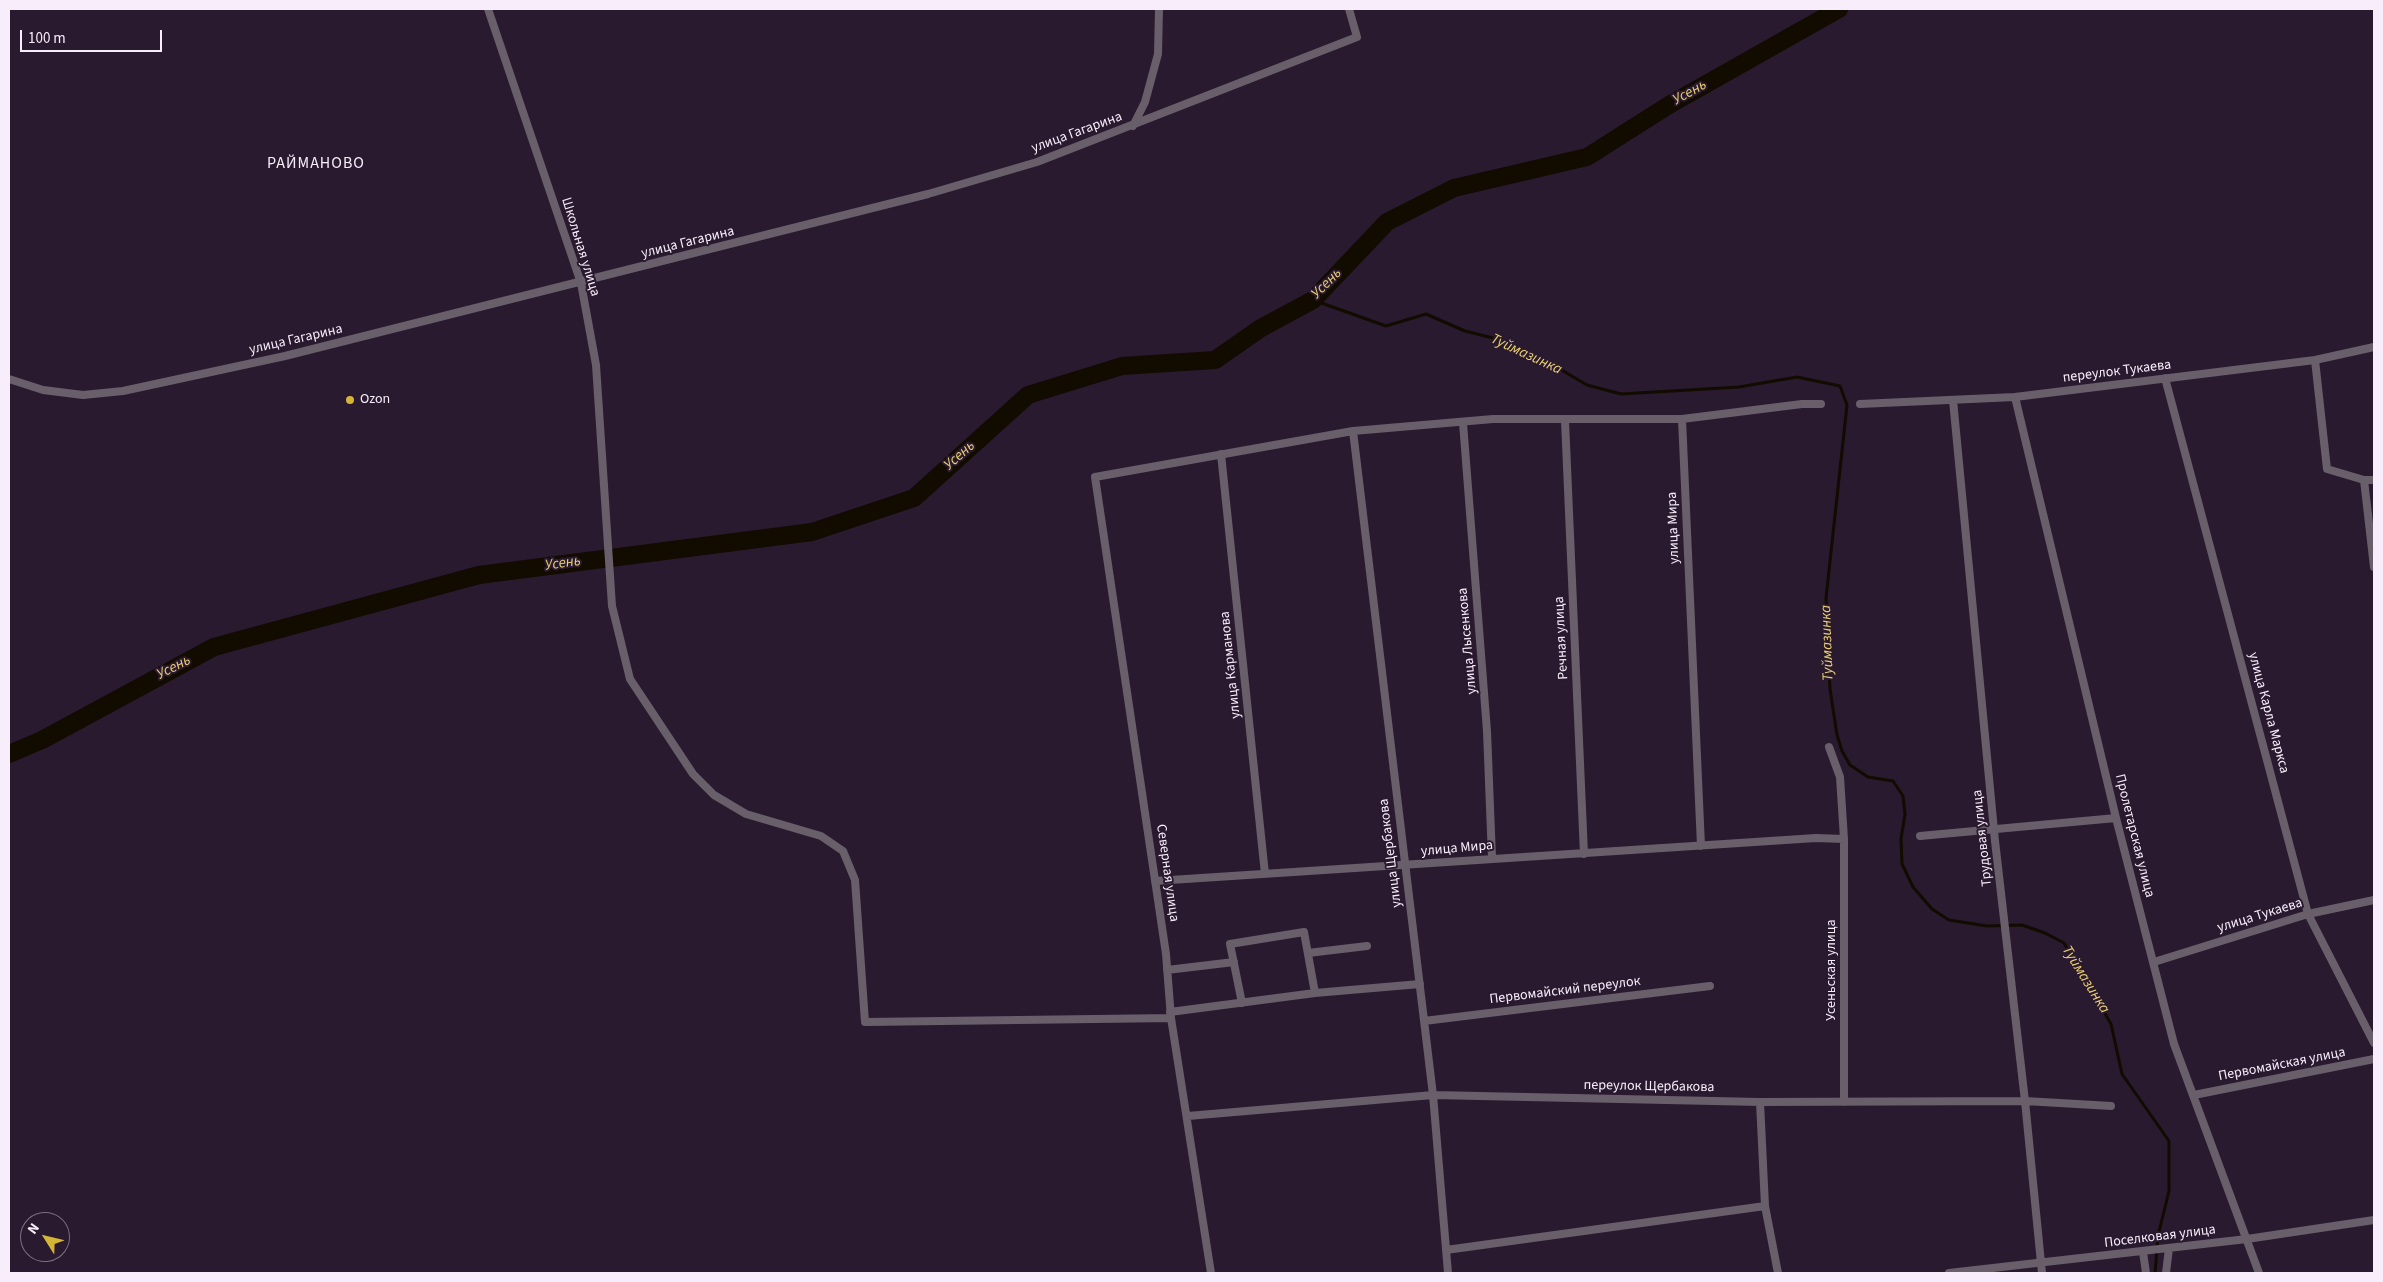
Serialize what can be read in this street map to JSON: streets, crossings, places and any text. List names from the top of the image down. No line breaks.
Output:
{"streets":{"street":["улица Гагарина","Школьная улица","переулок Тукаева","улица Мира","Речная улица","улица Лысенкова","улица Карманова","улица Карла Маркса","Пролетарская улица","Трудовая улица","улица Щербакова","Северная улица","улица Тукаева","Усеньская улица","Первомайский переулок","Первомайская улица","переулок Щербакова","Поселковая улица"]},"crossings":[["улица Гагарина","Школьная улица"],["Школьная улица","Северная улица"],["переулок Тукаева","улица Карла Маркса"],["переулок Тукаева","Пролетарская улица"],["переулок Тукаева","Трудовая улица"],["улица Мира","Речная улица"],["улица Мира","улица Лысенкова"],["улица Мира","улица Карманова"],["улица Мира","улица Щербакова"],["улица Мира","Северная улица"],["улица Мира","Усеньская улица"],["улица Карманова","Северная улица"],["улица Карла Маркса","улица Тукаева"],["Пролетарская улица","улица Тукаева"],["Пролетарская улица","Первомайская улица"],["Пролетарская улица","Поселковая улица"],["Трудовая улица","переулок Щербакова"],["Трудовая улица","Поселковая улица"],["улица Щербакова","Первомайский переулок"],["улица Щербакова","переулок Щербакова"],["Северная улица","переулок Щербакова"],["Усеньская улица","переулок Щербакова"]],"districts":["РАЙМАНОВО"],"water":["Усень","Туймазинка"],"places":["Ozon"],"scale_bar":"100 m","north":"top left"}
